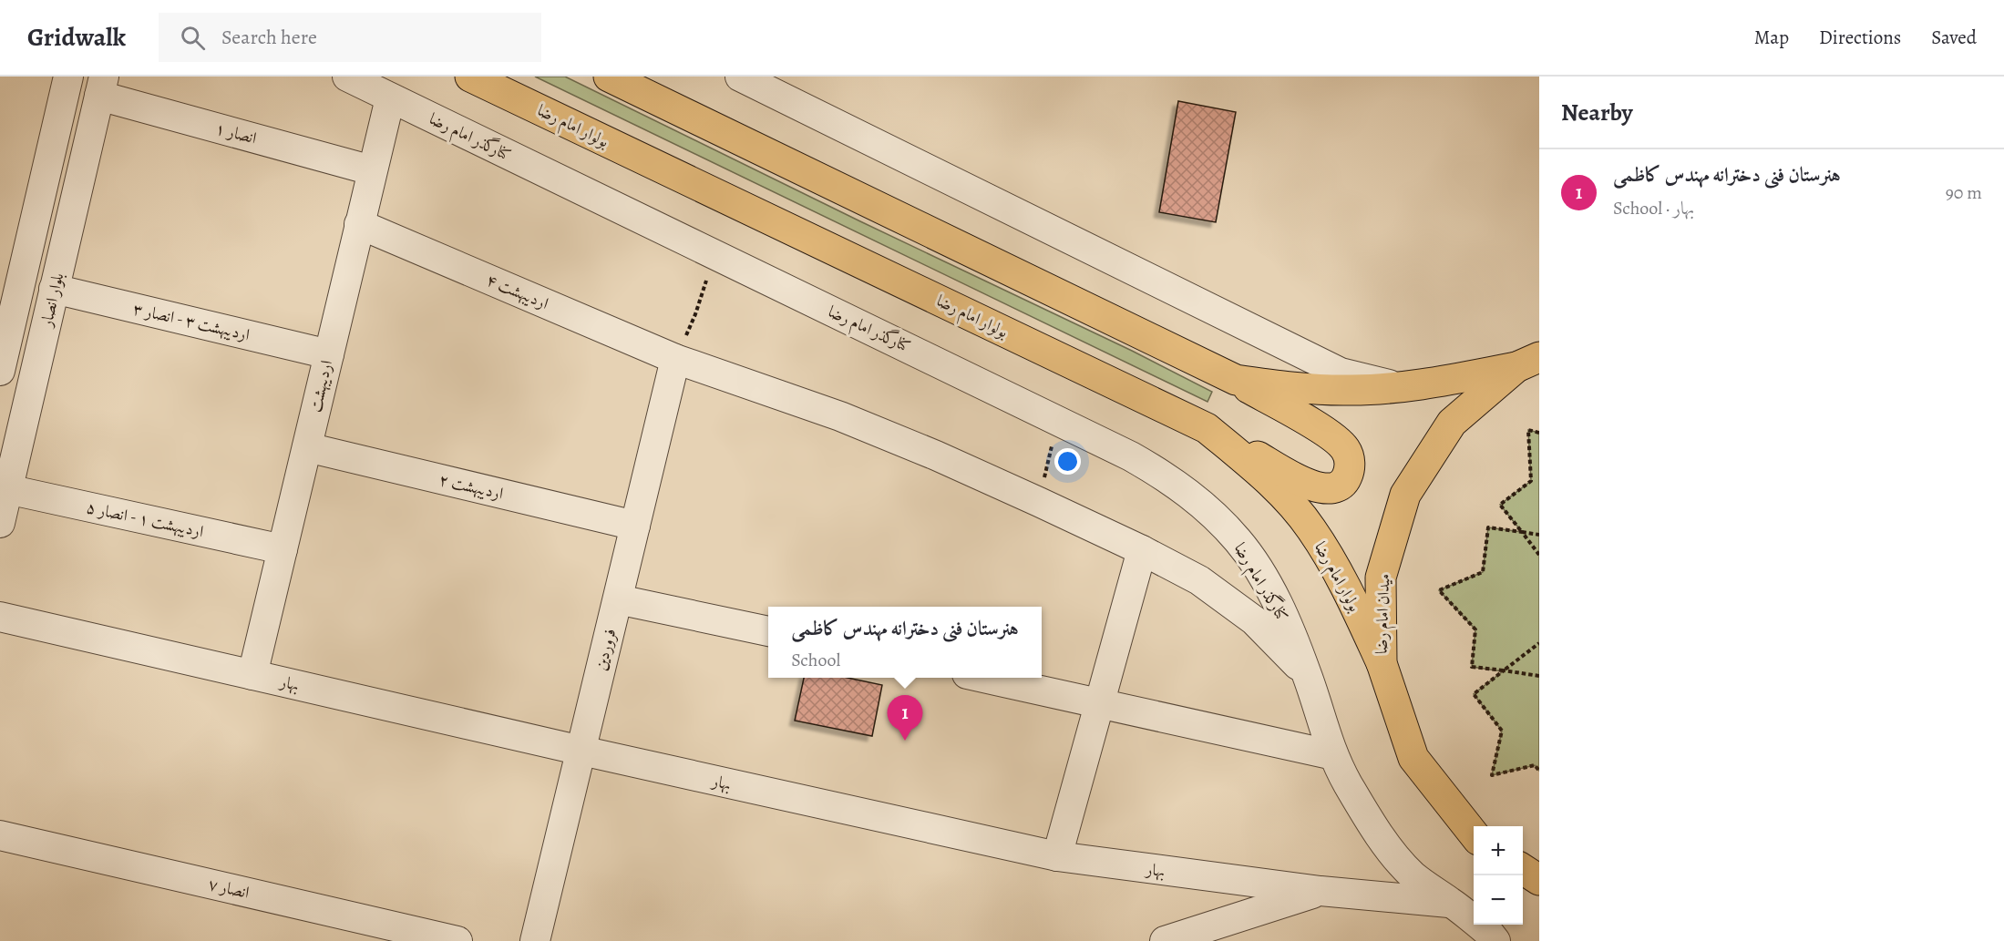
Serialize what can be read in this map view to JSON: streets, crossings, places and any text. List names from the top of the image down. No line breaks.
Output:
{"streets":{"main road":["بولوار امام رضا","میدان امام رضا"],"street":["انصار ۱","کنارگذر امام رضا","اردیبهشت ۴","بلوار انصار","اردیبهشت ۳ - انصار ۳","اردیبهشت","اردیبهشت ۲","اردیبهشت ۱ - انصار ۵","فروردین","بهار","انصار ۷"]},"crossings":[["بولوار امام رضا","میدان امام رضا"],["انصار ۱","بلوار انصار"],["انصار ۱","اردیبهشت"],["کنارگذر امام رضا","اردیبهشت ۴"],["کنارگذر امام رضا","اردیبهشت"],["کنارگذر امام رضا","بهار"],["اردیبهشت ۴","اردیبهشت"],["اردیبهشت ۴","فروردین"],["بلوار انصار","اردیبهشت ۳ - انصار ۳"],["بلوار انصار","اردیبهشت ۱ - انصار ۵"],["اردیبهشت ۳ - انصار ۳","اردیبهشت"],["اردیبهشت","اردیبهشت ۲"],["اردیبهشت","اردیبهشت ۱ - انصار ۵"],["اردیبهشت","بهار"],["اردیبهشت ۲","فروردین"],["فروردین","بهار"]],"page":{"header":"Gridwalk","search":"Search here","nav":["Map","Directions","Saved"],"heading":"Nearby","list":[{"mark":"1","name":"هنرستان فنی دخترانه مهندس کاظمی","note":"School · بهار","value":"90 m"}],"popup":["هنرستان فنی دخترانه مهندس کاظمی","School"],"pins":"1","map_buttons":["+","−"]}}
